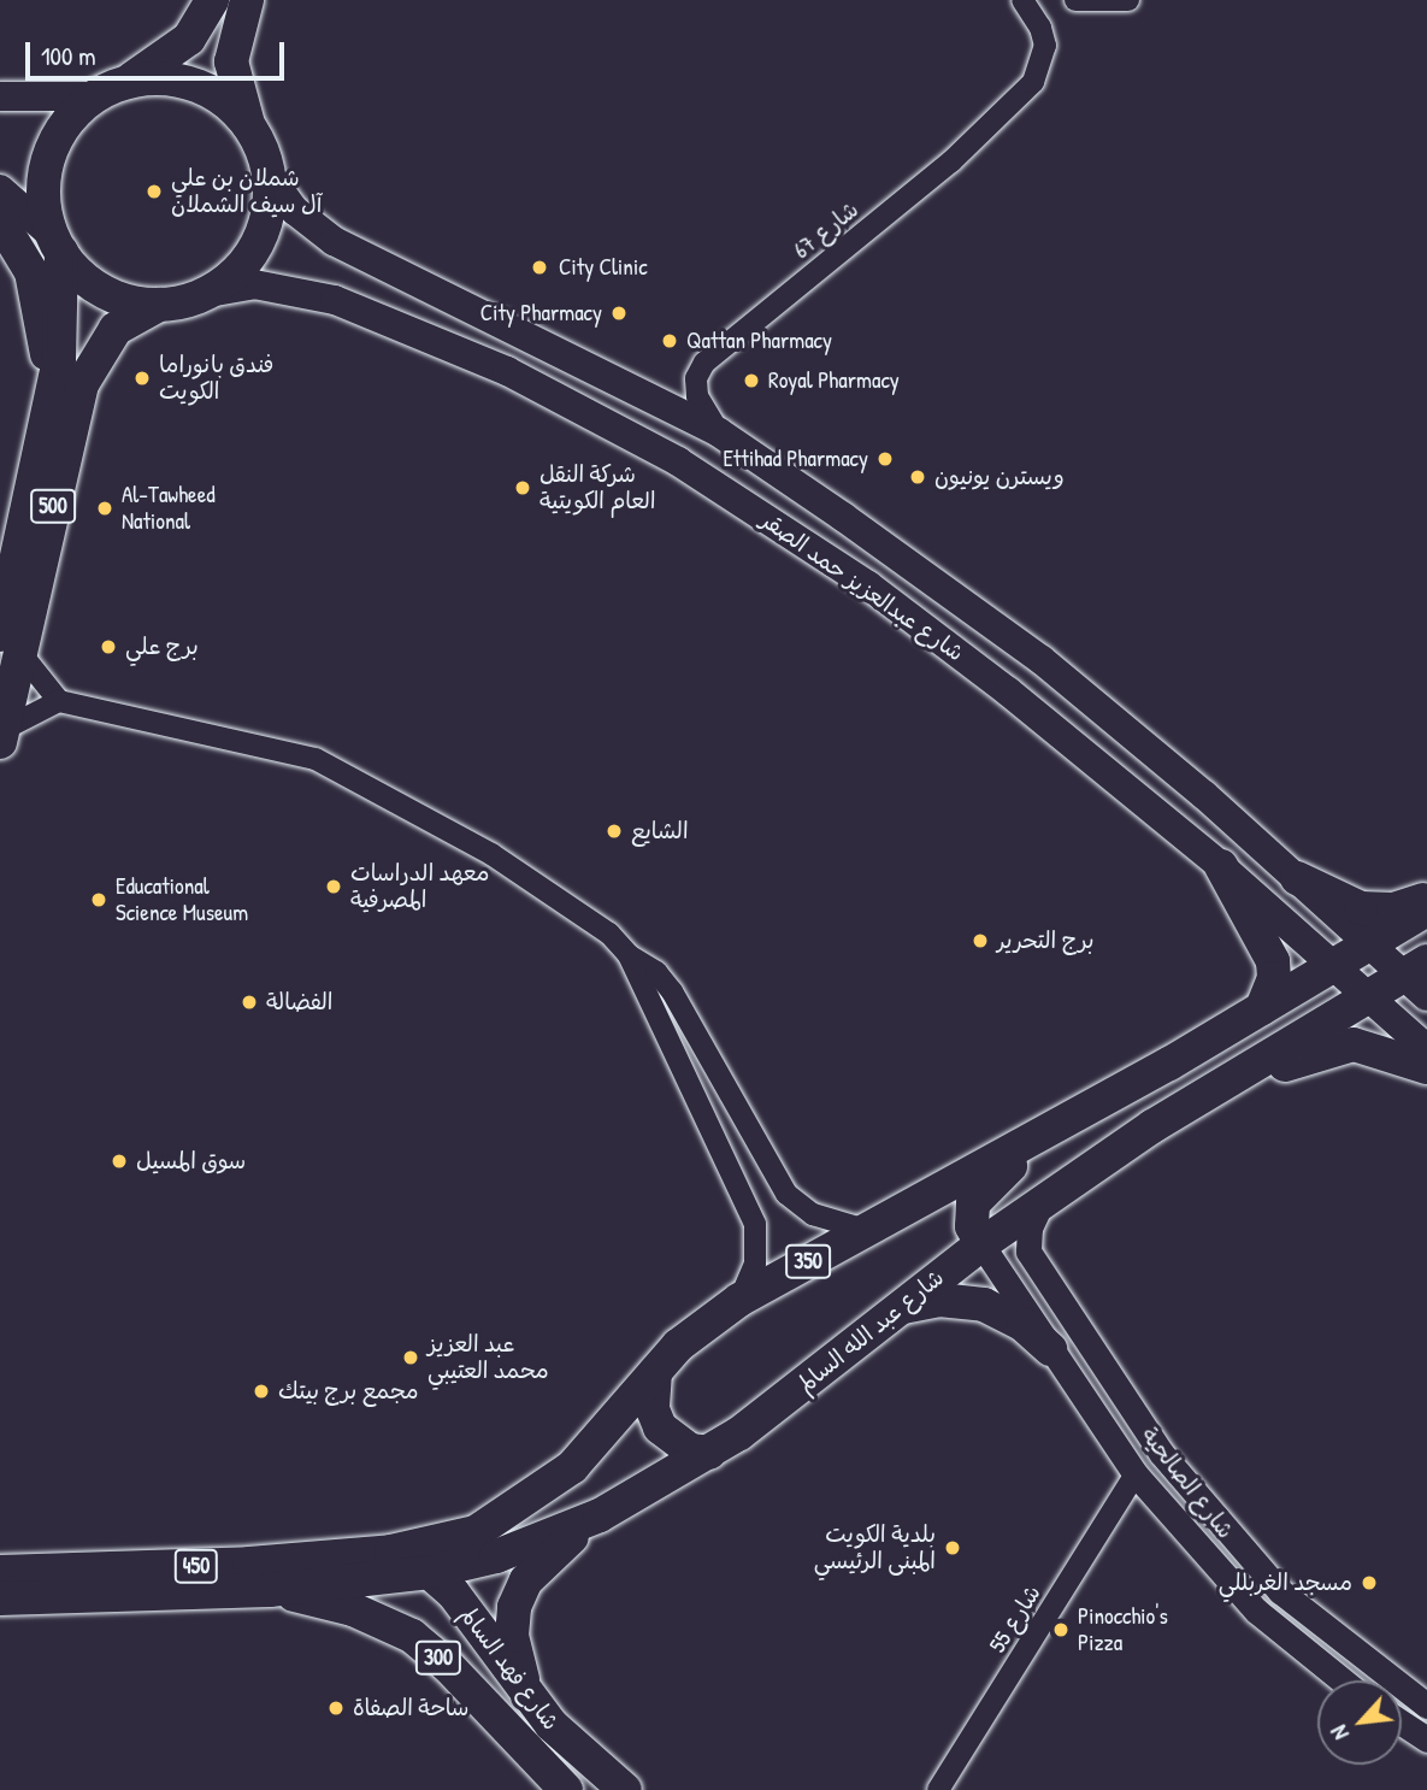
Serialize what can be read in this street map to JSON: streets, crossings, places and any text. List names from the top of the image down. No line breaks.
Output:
{"streets":{"main road":["500","شارع عبدالعزيز حمد الصقر","350","شارع عبد الله السالم","450","300","شارع فهد السالم"],"street":["شارع 67","شارع الصالحية","شارع 55"]},"crossings":[["شارع 67","شارع عبدالعزيز حمد الصقر"],["500","شارع عبدالعزيز حمد الصقر"],["شارع عبدالعزيز حمد الصقر","شارع عبد الله السالم"],["شارع عبد الله السالم","شارع الصالحية"],["شارع عبد الله السالم","450"],["شارع عبد الله السالم","شارع فهد السالم"],["شارع الصالحية","شارع 55"],["450","شارع فهد السالم"]],"places":["شملان بن علي آل سيف الشملان","City Clinic","City Pharmacy","Qattan Pharmacy","فندق بانوراما الكويت","Royal Pharmacy","Ettihad Pharmacy","ويسترن يونيون","شركة النقل العام الكويتية","Al-Tawheed National","برج علي","الشايع","معهد الدراسات المصرفية","Educational Science Museum","برج التحرير","الفضالة","سوق المسيل","عبد العزيز محمد العتيبي","مجمع برج بيتك","بلدية الكويت المبنى الرئيسي","مسجد الغربللي","Pinocchio's Pizza","ساحة الصفاة"],"scale_bar":"100 m","north":"bottom left"}
